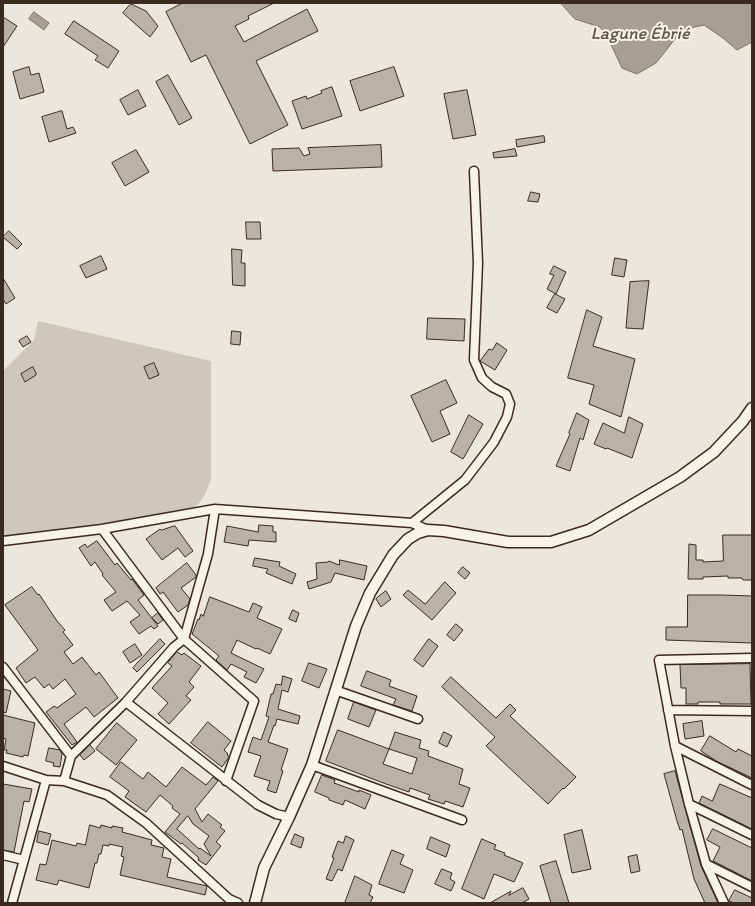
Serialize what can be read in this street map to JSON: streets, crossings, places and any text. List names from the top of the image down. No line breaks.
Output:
{"water":["Lagune Ébrié"]}
